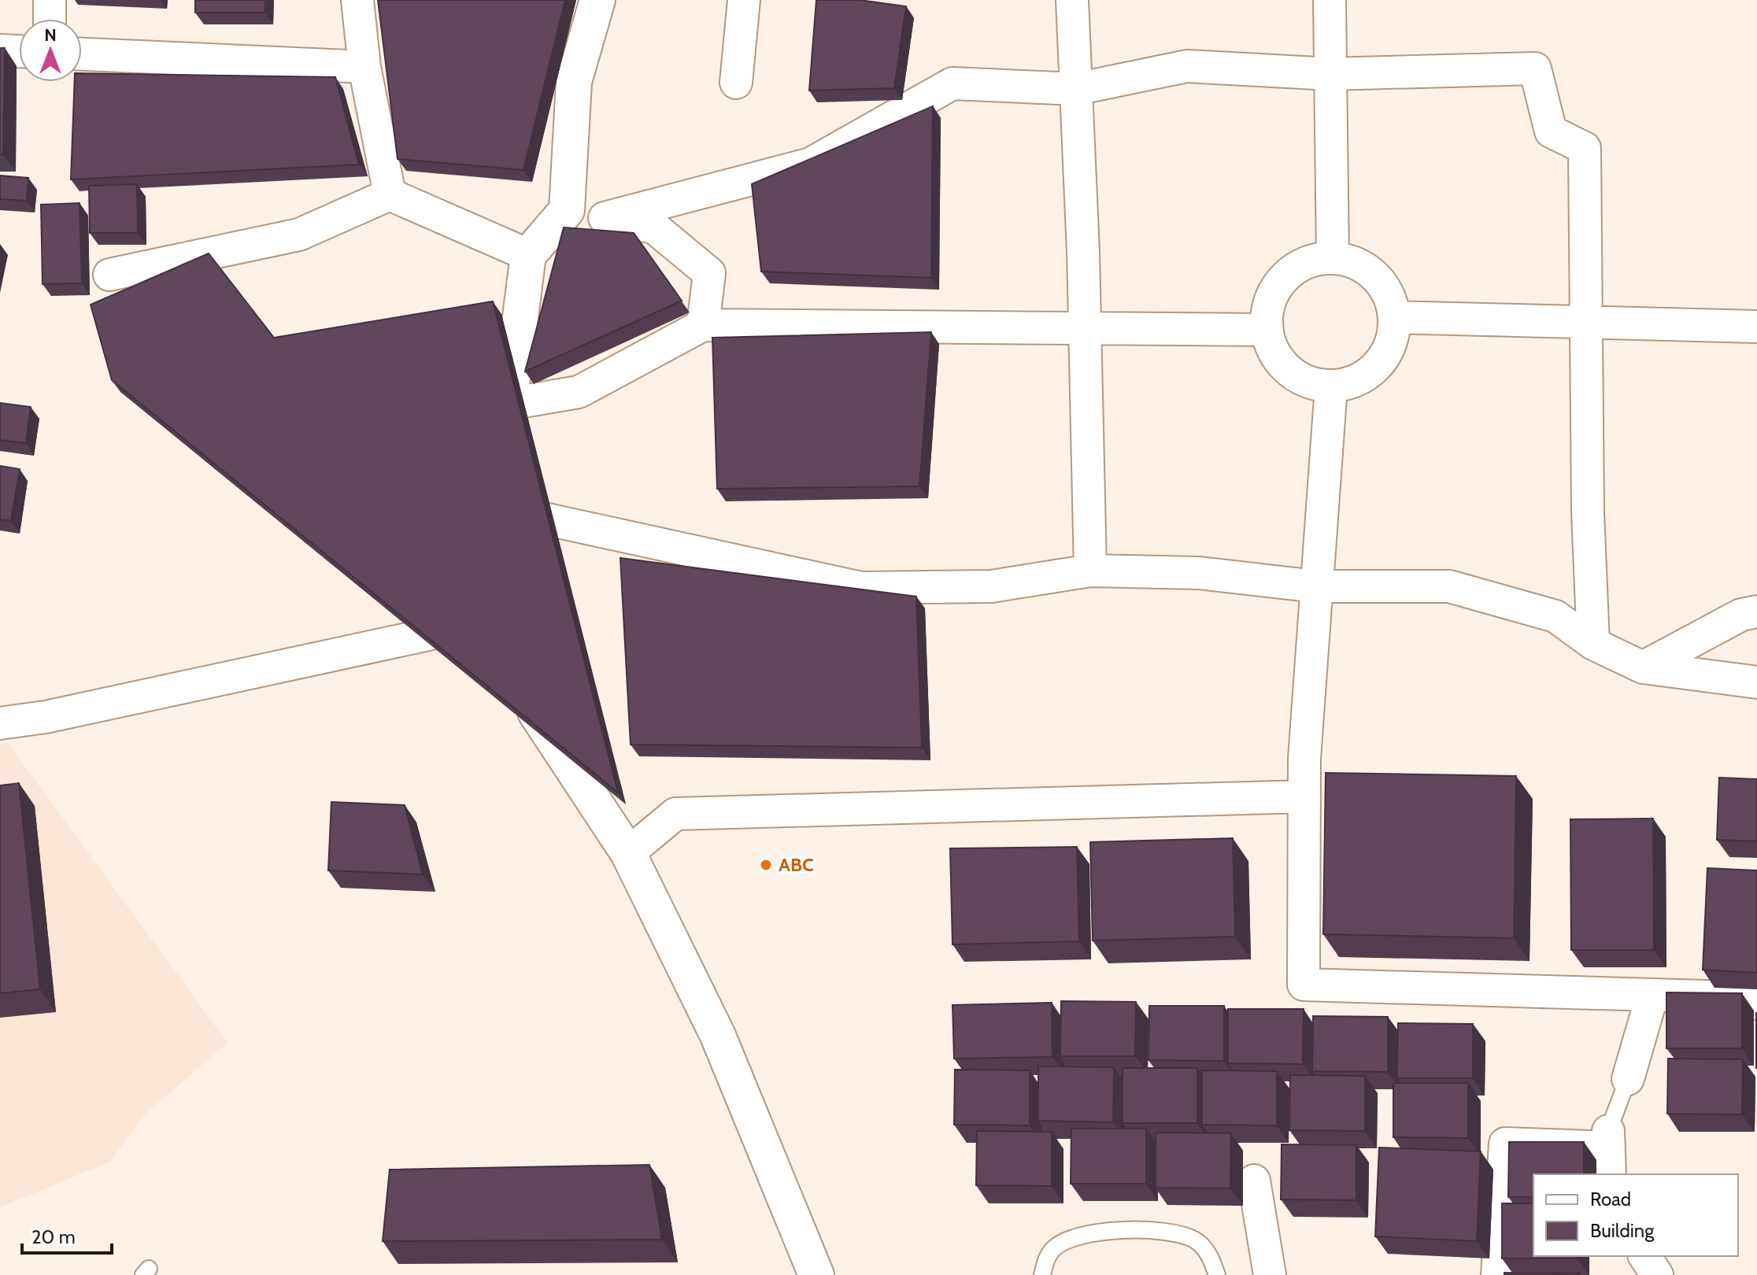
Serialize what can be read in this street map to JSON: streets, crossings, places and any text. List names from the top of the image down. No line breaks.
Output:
{"places":["ABC"],"legend":["Road","Building"],"scale_bar":"20 m","north":"top"}
